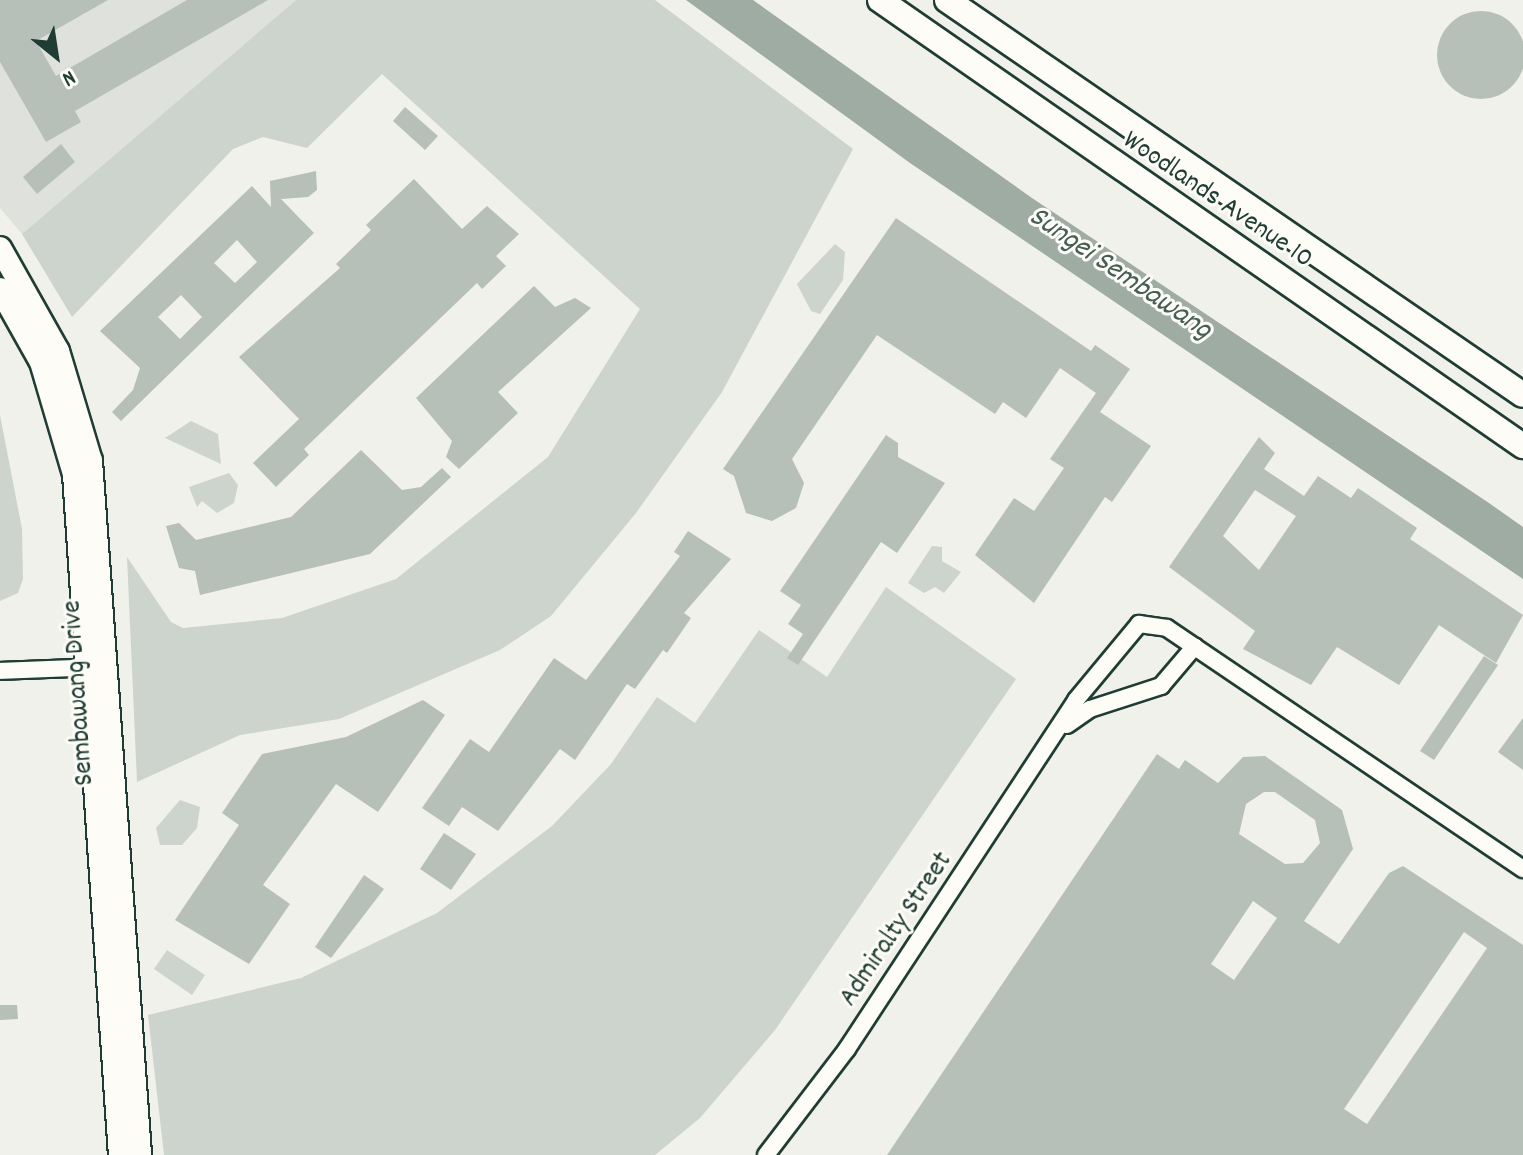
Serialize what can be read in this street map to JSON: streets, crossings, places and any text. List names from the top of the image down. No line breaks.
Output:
{"streets":{"main road":["Woodlands Avenue 10","Sembawang Drive"],"street":["Admiralty Street"]},"water":["Sungei Sembawang"],"north":"bottom right"}
